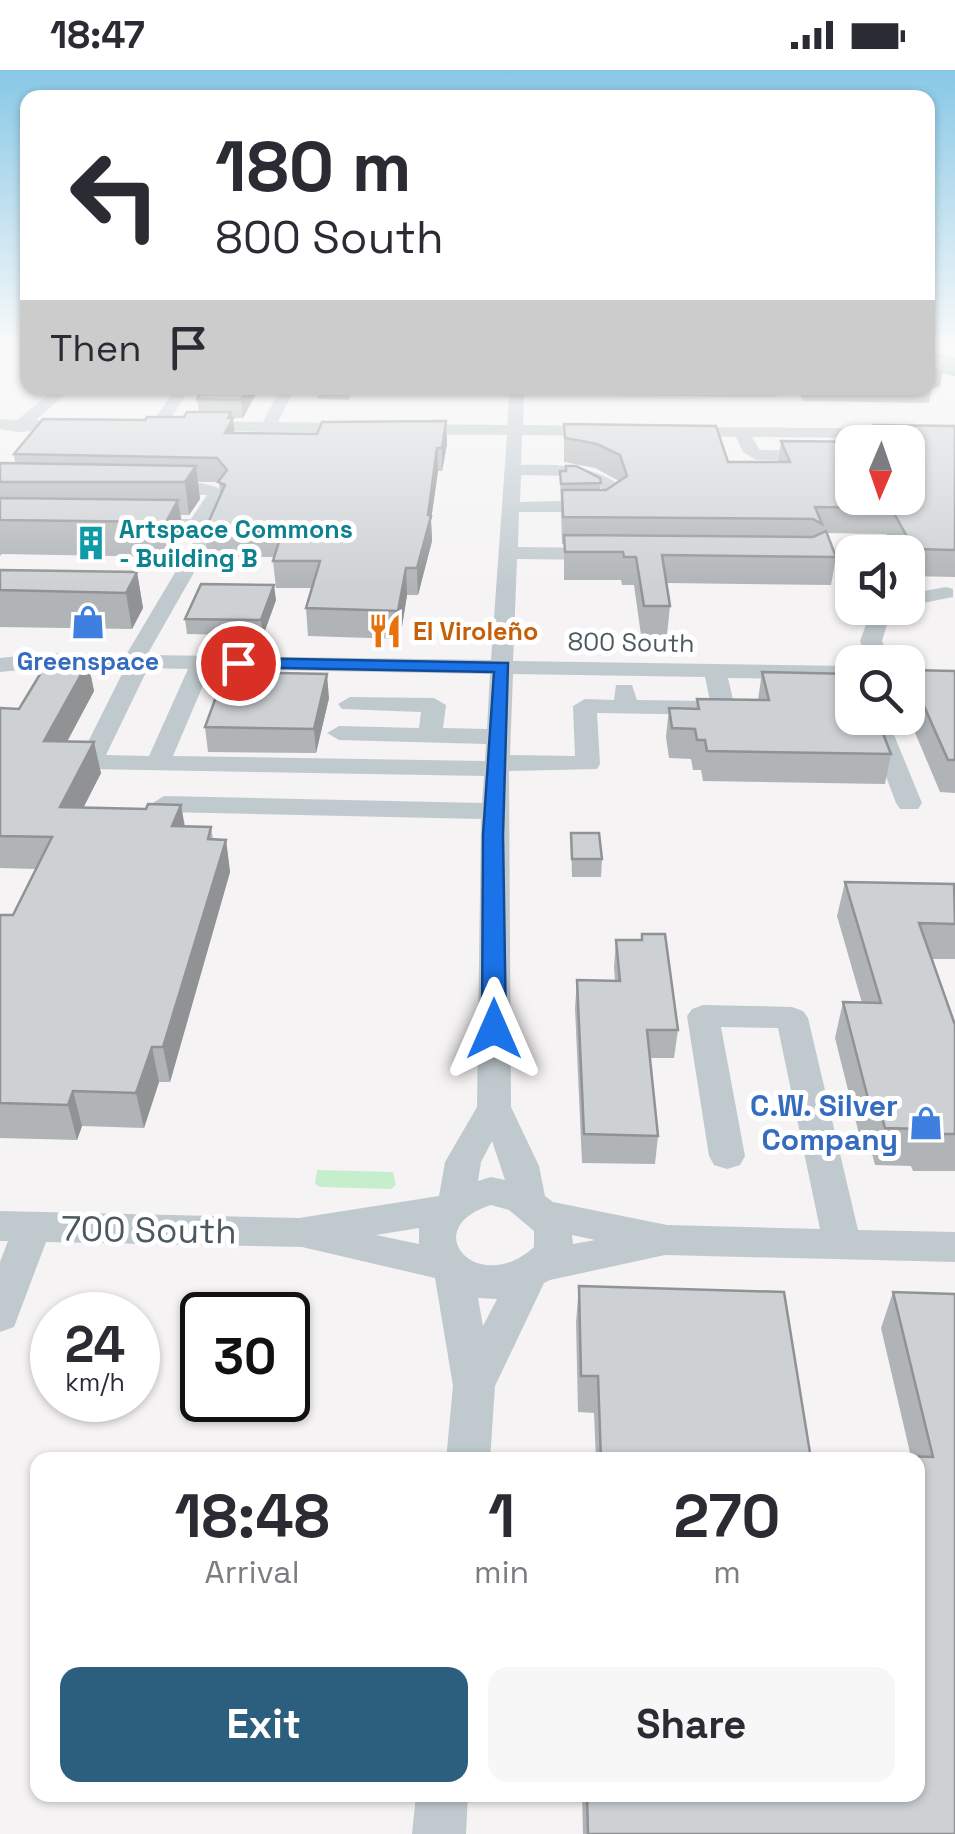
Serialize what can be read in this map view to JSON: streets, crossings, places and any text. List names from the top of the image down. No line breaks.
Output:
{"streets":{"street":["800 South","700 South"]},"places":{"building":["Artspace Commons - Building B"],"shop":["Greenspace","C.W. Silver Company"],"restaurant":["El Viroleño"]},"north":"bottom","page":{"status":"18:47","turn":["180 m","800 South"],"then":"Then","speed":"24 km/h","limit":"30","eta":["18:48","Arrival","1","min","270","m"],"buttons":["Exit","Share"]}}
